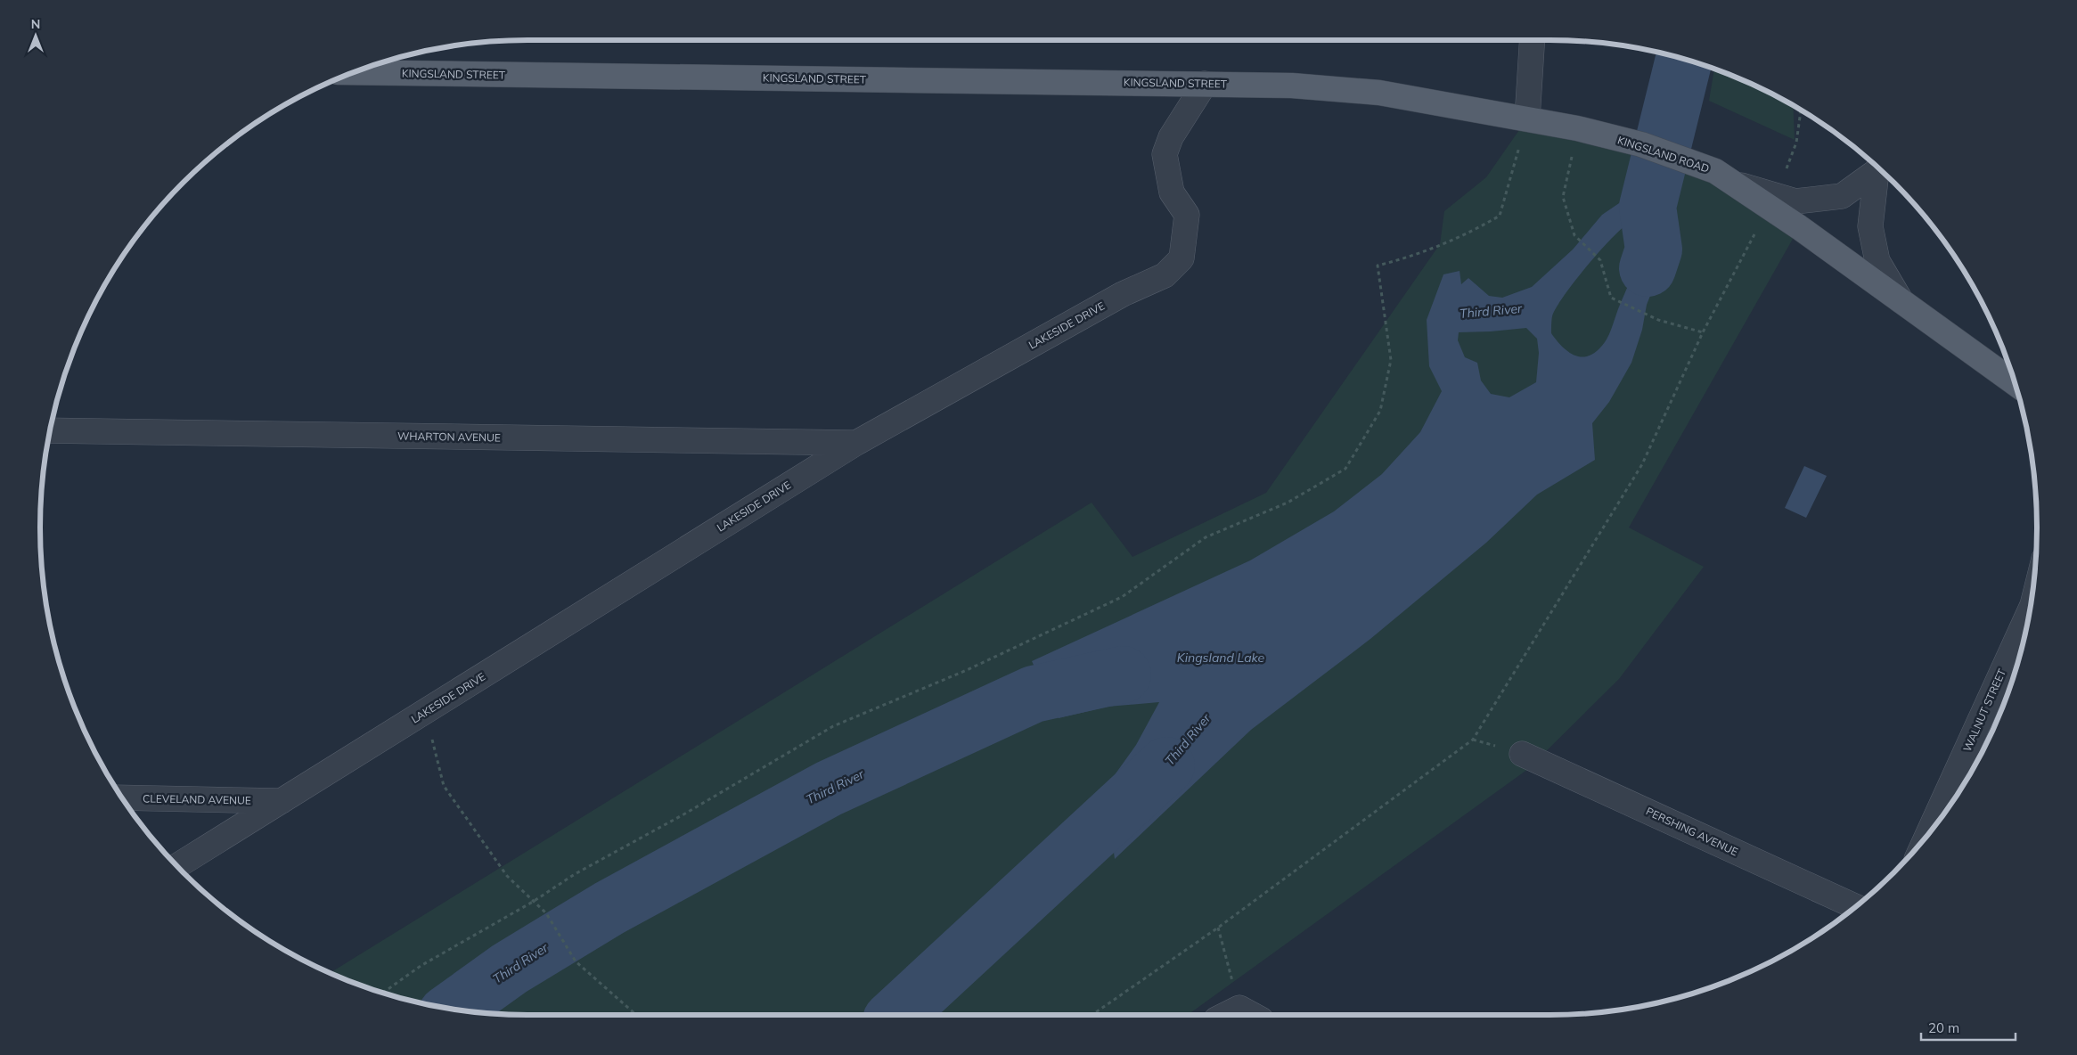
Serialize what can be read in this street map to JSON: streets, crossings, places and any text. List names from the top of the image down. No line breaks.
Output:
{"streets":{"main road":["KINGSLAND STREET","KINGSLAND ROAD"],"street":["LAKESIDE DRIVE","WHARTON AVENUE","WALNUT STREET","CLEVELAND AVENUE","PERSHING AVENUE"]},"crossings":[["KINGSLAND STREET","KINGSLAND ROAD"],["KINGSLAND STREET","LAKESIDE DRIVE"],["LAKESIDE DRIVE","WHARTON AVENUE"],["LAKESIDE DRIVE","CLEVELAND AVENUE"]],"water":["Third River","Kingsland Lake"],"scale_bar":"20 m","north":"top"}
